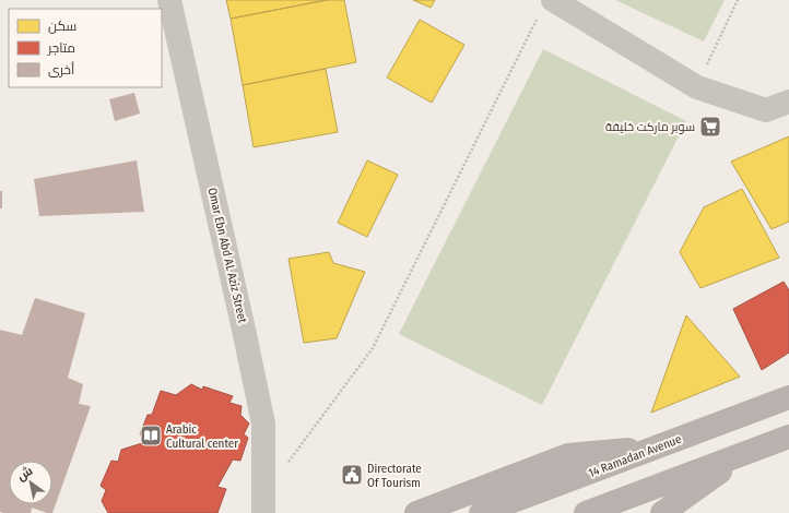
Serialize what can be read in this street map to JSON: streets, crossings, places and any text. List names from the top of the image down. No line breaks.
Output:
{"streets":{"main road":["14 Ramadan Avenue"],"street":["Omar Ebn Abd AL Aziz Street"]},"places":{"supermarket":["سوبر ماركت خليفة"],"library":["Arabic Cultural center"],"public building":["Directorate Of Tourism"]},"legend":["سكن","متاجر","أخرى"],"north":"top left"}
